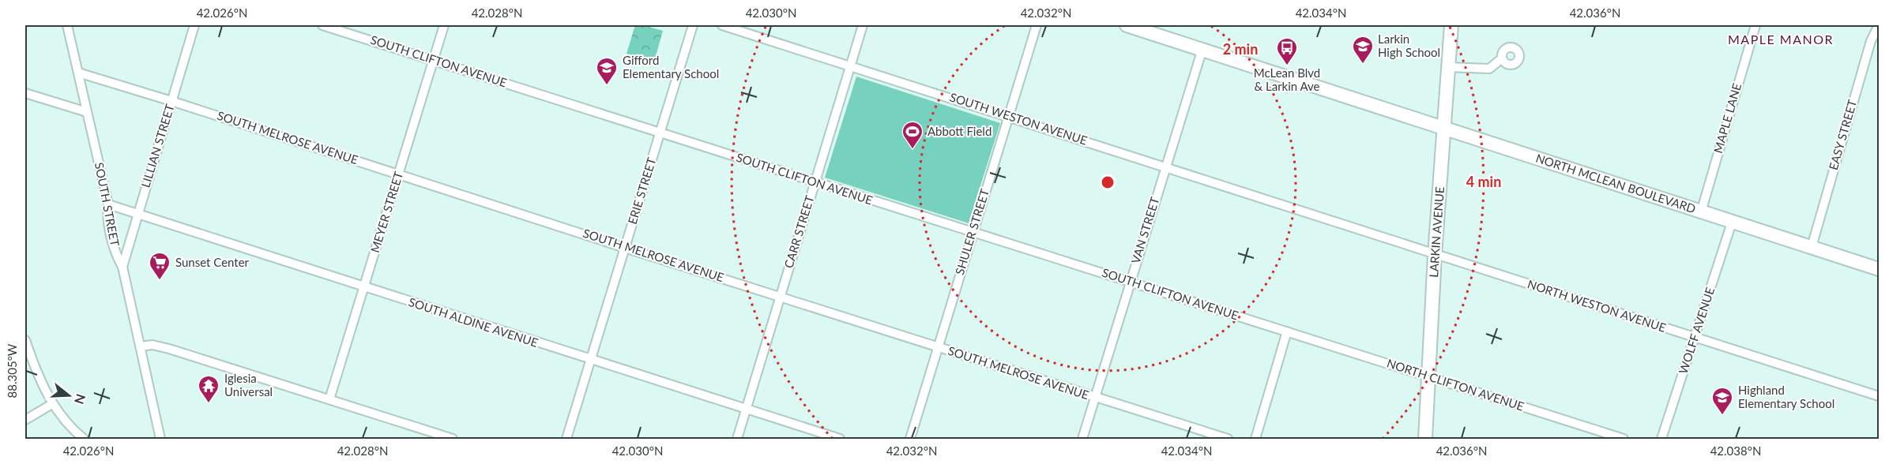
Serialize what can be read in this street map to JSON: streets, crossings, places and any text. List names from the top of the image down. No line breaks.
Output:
{"streets":{"main road":["NORTH MCLEAN BOULEVARD","LARKIN AVENUE"],"street":["SOUTH CLIFTON AVENUE","MAPLE LANE","SOUTH WESTON AVENUE","EASY STREET","SOUTH MELROSE AVENUE","LILLIAN STREET","ERIE STREET","SOUTH STREET","MEYER STREET","VAN STREET","CARR STREET","SHULER STREET","NORTH WESTON AVENUE","SOUTH ALDINE AVENUE","WOLFF AVENUE","NORTH CLIFTON AVENUE"]},"crossings":[["SOUTH CLIFTON AVENUE","ERIE STREET"],["SOUTH CLIFTON AVENUE","MEYER STREET"],["SOUTH CLIFTON AVENUE","VAN STREET"],["SOUTH CLIFTON AVENUE","CARR STREET"],["SOUTH CLIFTON AVENUE","SHULER STREET"],["SOUTH CLIFTON AVENUE","NORTH CLIFTON AVENUE"],["MAPLE LANE","NORTH MCLEAN BOULEVARD"],["SOUTH WESTON AVENUE","VAN STREET"],["SOUTH WESTON AVENUE","CARR STREET"],["SOUTH WESTON AVENUE","SHULER STREET"],["SOUTH WESTON AVENUE","NORTH WESTON AVENUE"],["EASY STREET","NORTH MCLEAN BOULEVARD"],["SOUTH MELROSE AVENUE","LILLIAN STREET"],["SOUTH MELROSE AVENUE","ERIE STREET"],["SOUTH MELROSE AVENUE","SOUTH STREET"],["SOUTH MELROSE AVENUE","MEYER STREET"],["SOUTH MELROSE AVENUE","VAN STREET"],["SOUTH MELROSE AVENUE","CARR STREET"],["SOUTH MELROSE AVENUE","SHULER STREET"],["LILLIAN STREET","SOUTH STREET"],["LILLIAN STREET","SOUTH ALDINE AVENUE"],["NORTH MCLEAN BOULEVARD","VAN STREET"],["NORTH MCLEAN BOULEVARD","LARKIN AVENUE"],["NORTH MCLEAN BOULEVARD","WOLFF AVENUE"],["ERIE STREET","SOUTH ALDINE AVENUE"],["SOUTH STREET","SOUTH ALDINE AVENUE"],["MEYER STREET","SOUTH ALDINE AVENUE"],["CARR STREET","SOUTH ALDINE AVENUE"],["LARKIN AVENUE","NORTH WESTON AVENUE"],["LARKIN AVENUE","NORTH CLIFTON AVENUE"],["NORTH WESTON AVENUE","WOLFF AVENUE"]],"districts":["MAPLE MANOR"],"places":{"school or university":["Larkin High School","Gifford Elementary School","Highland Elementary School"],"bus stop":["McLean Blvd & Larkin Ave"],"sports":["Abbott Field"],"supermarket":["Sunset Center"],"temple":["Iglesia Universal"]},"north":"right","coordinates":["42.026°N","42.028°N","42.030°N","42.032°N","42.034°N","42.036°N","88.305°W","42.038°N"],"rings":["2 min","4 min"]}
